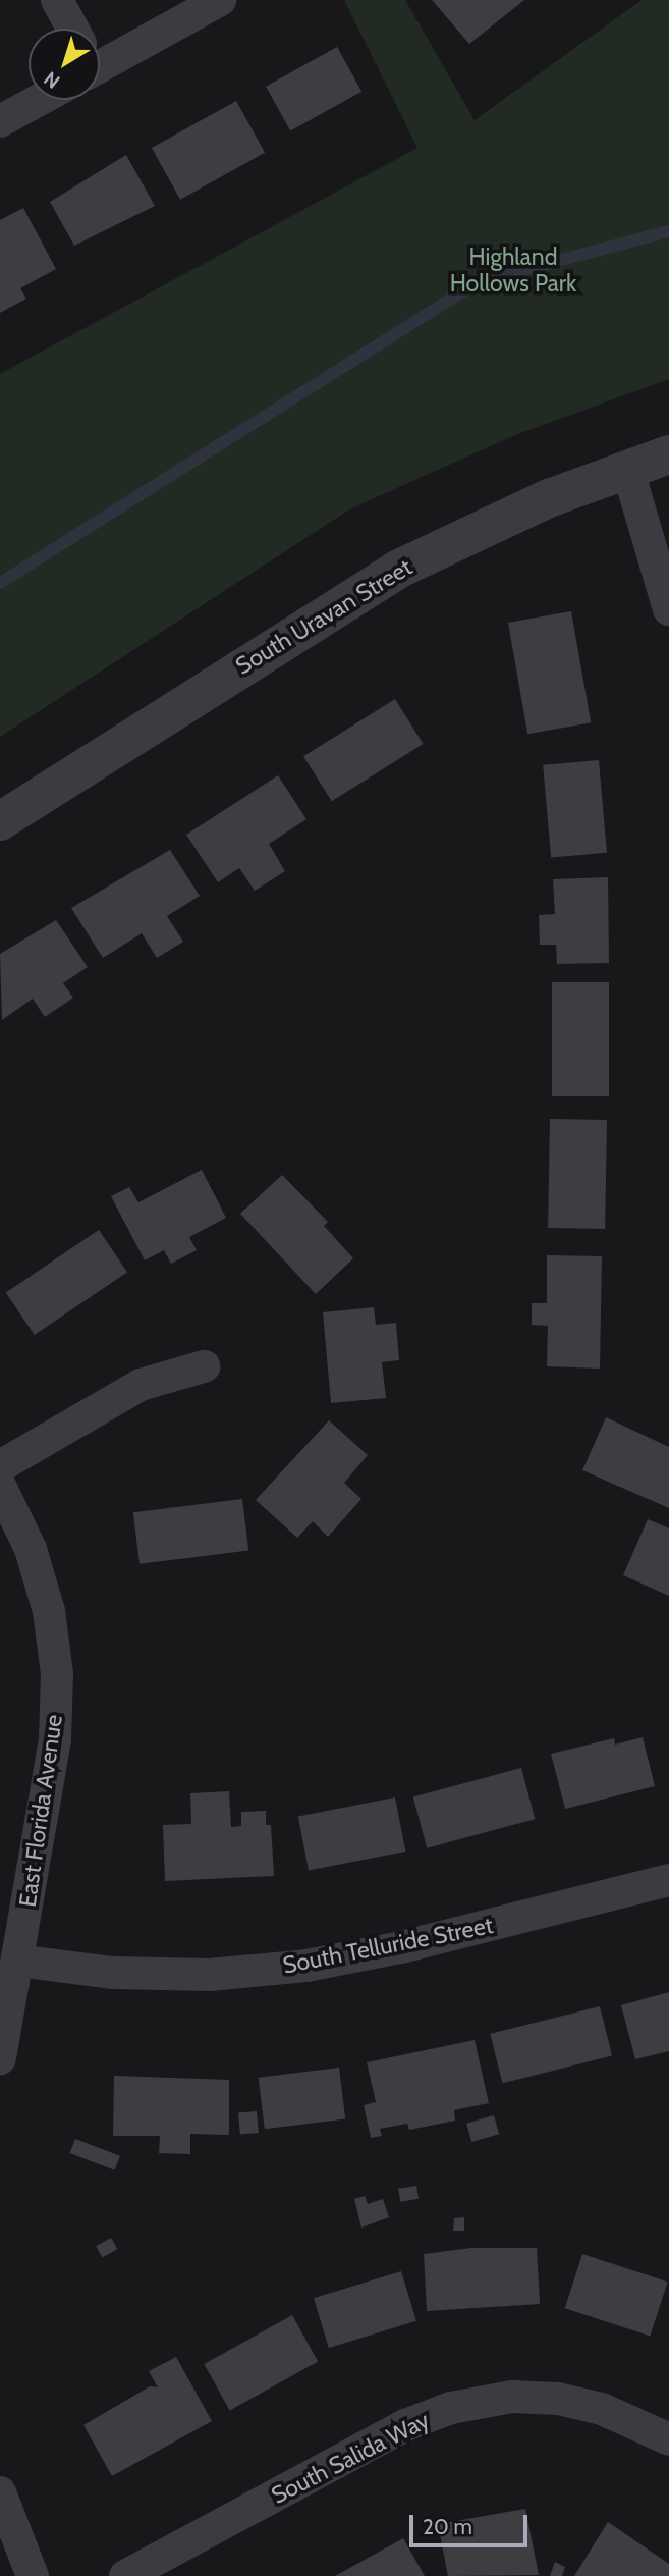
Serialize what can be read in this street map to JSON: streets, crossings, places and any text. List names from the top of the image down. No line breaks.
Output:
{"streets":{"street":["South Uravan Street","East Florida Avenue","South Telluride Street","South Salida Way"]},"crossings":[["East Florida Avenue","South Telluride Street"]],"parks":["Highland Hollows Park"],"scale_bar":"20 m","north":"bottom left"}
